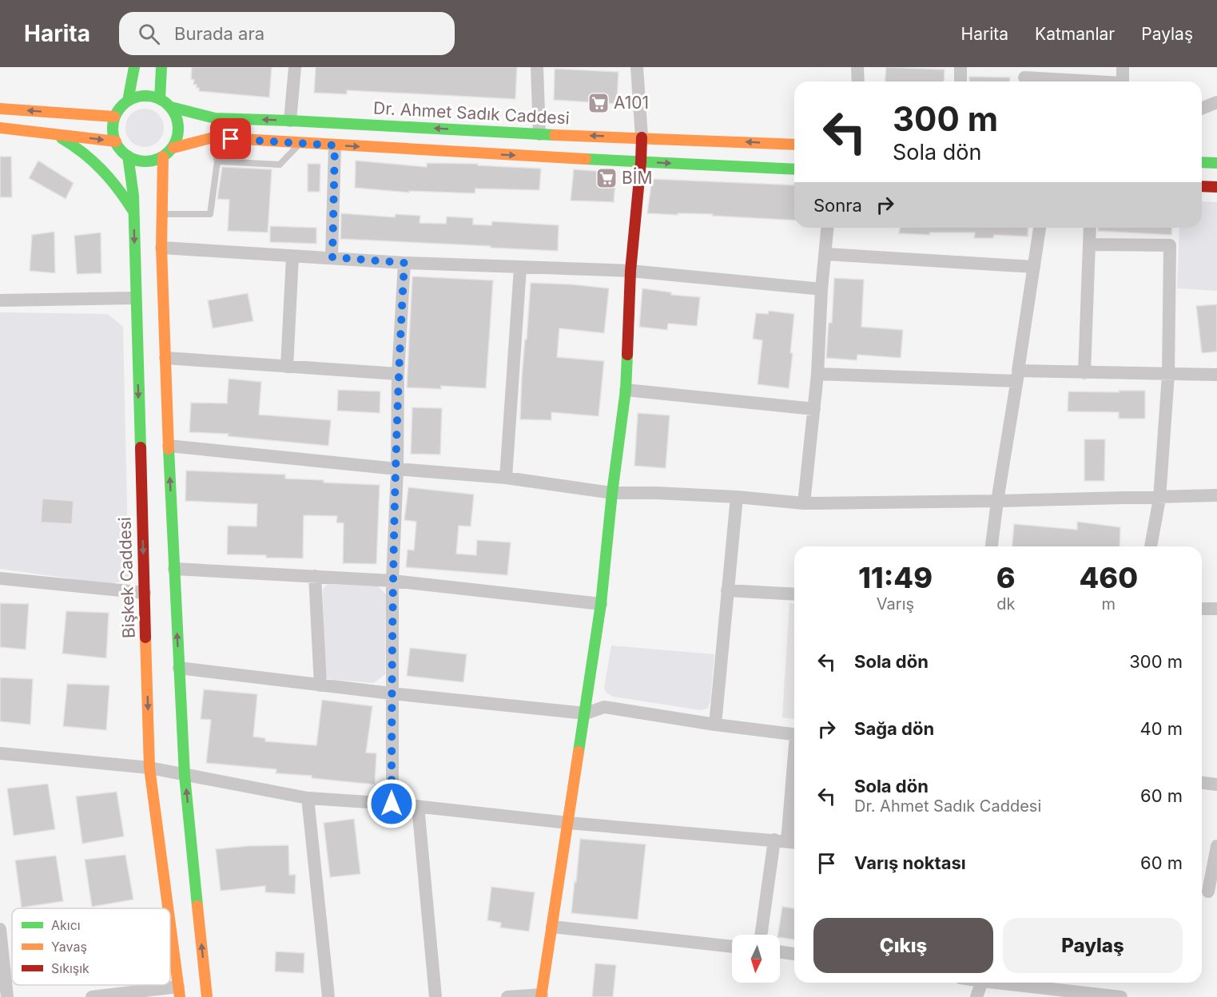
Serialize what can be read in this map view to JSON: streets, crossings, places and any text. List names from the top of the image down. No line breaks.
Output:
{"streets":{"street":["Dr. Ahmet Sadık Caddesi","Bişkek Caddesi"]},"crossings":[["Dr. Ahmet Sadık Caddesi","Bişkek Caddesi"]],"places":{"supermarket":["A101","BİM"]},"legend":["Akıcı","Yavaş","Sıkışık"],"north":"bottom","page":{"header":"Harita","search":"Burada ara","nav":["Harita","Katmanlar","Paylaş"],"turn":["300 m","Sola dön"],"then":"Sonra","eta":["11:49","Varış","6","dk","460","m"],"list":[{"name":"Sola dön","value":"300 m"},{"name":"Sağa dön","value":"40 m"},{"name":"Sola dön","note":"Dr. Ahmet Sadık Caddesi","value":"60 m"},{"name":"Varış noktası","value":"60 m"}],"buttons":["Çıkış","Paylaş"]}}
